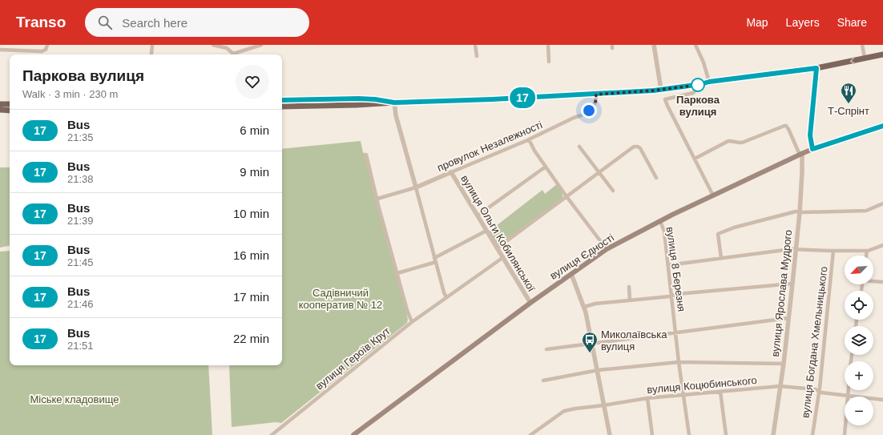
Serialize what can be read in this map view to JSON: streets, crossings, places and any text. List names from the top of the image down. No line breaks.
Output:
{"streets":{"main road":["вулиця Єдності"],"street":["провулок Незалежності","вулиця Ольги Кобилянської","вулиця 8 Березня","вулиця Ярослава Мудрого","вулиця Богдана Хмельницького","вулиця Героїв Крут","вулиця Коцюбинського"]},"crossings":[["провулок Незалежності","вулиця Ольги Кобилянської"],["вулиця Ольги Кобилянської","вулиця Єдності"],["вулиця Ольги Кобилянської","вулиця Героїв Крут"],["вулиця Єдності","вулиця 8 Березня"],["вулиця Єдності","вулиця Ярослава Мудрого"],["вулиця 8 Березня","вулиця Коцюбинського"],["вулиця Ярослава Мудрого","вулиця Коцюбинського"],["вулиця Богдана Хмельницького","вулиця Коцюбинського"]],"parks":["Садівничий кооператив № 12","Міське кладовище"],"places":{"other":["Паркова вулиця"],"restaurant":["Т-Спрінт"],"bus stop":["Миколаївська вулиця"]},"lines":["bus line 17"],"north":"bottom left","page":{"header":"Transo","search":"Search here","nav":["Map","Layers","Share"],"on_map":"17","heading":["Паркова вулиця","Walk · 3 min · 230 m"],"list":[{"mark":"17","name":"Bus","note":"21:35","value":"6 min"},{"mark":"17","name":"Bus","note":"21:38","value":"9 min"},{"mark":"17","name":"Bus","note":"21:39","value":"10 min"},{"mark":"17","name":"Bus","note":"21:45","value":"16 min"},{"mark":"17","name":"Bus","note":"21:46","value":"17 min"},{"mark":"17","name":"Bus","note":"21:51","value":"22 min"}],"map_buttons":["+","−"]}}
